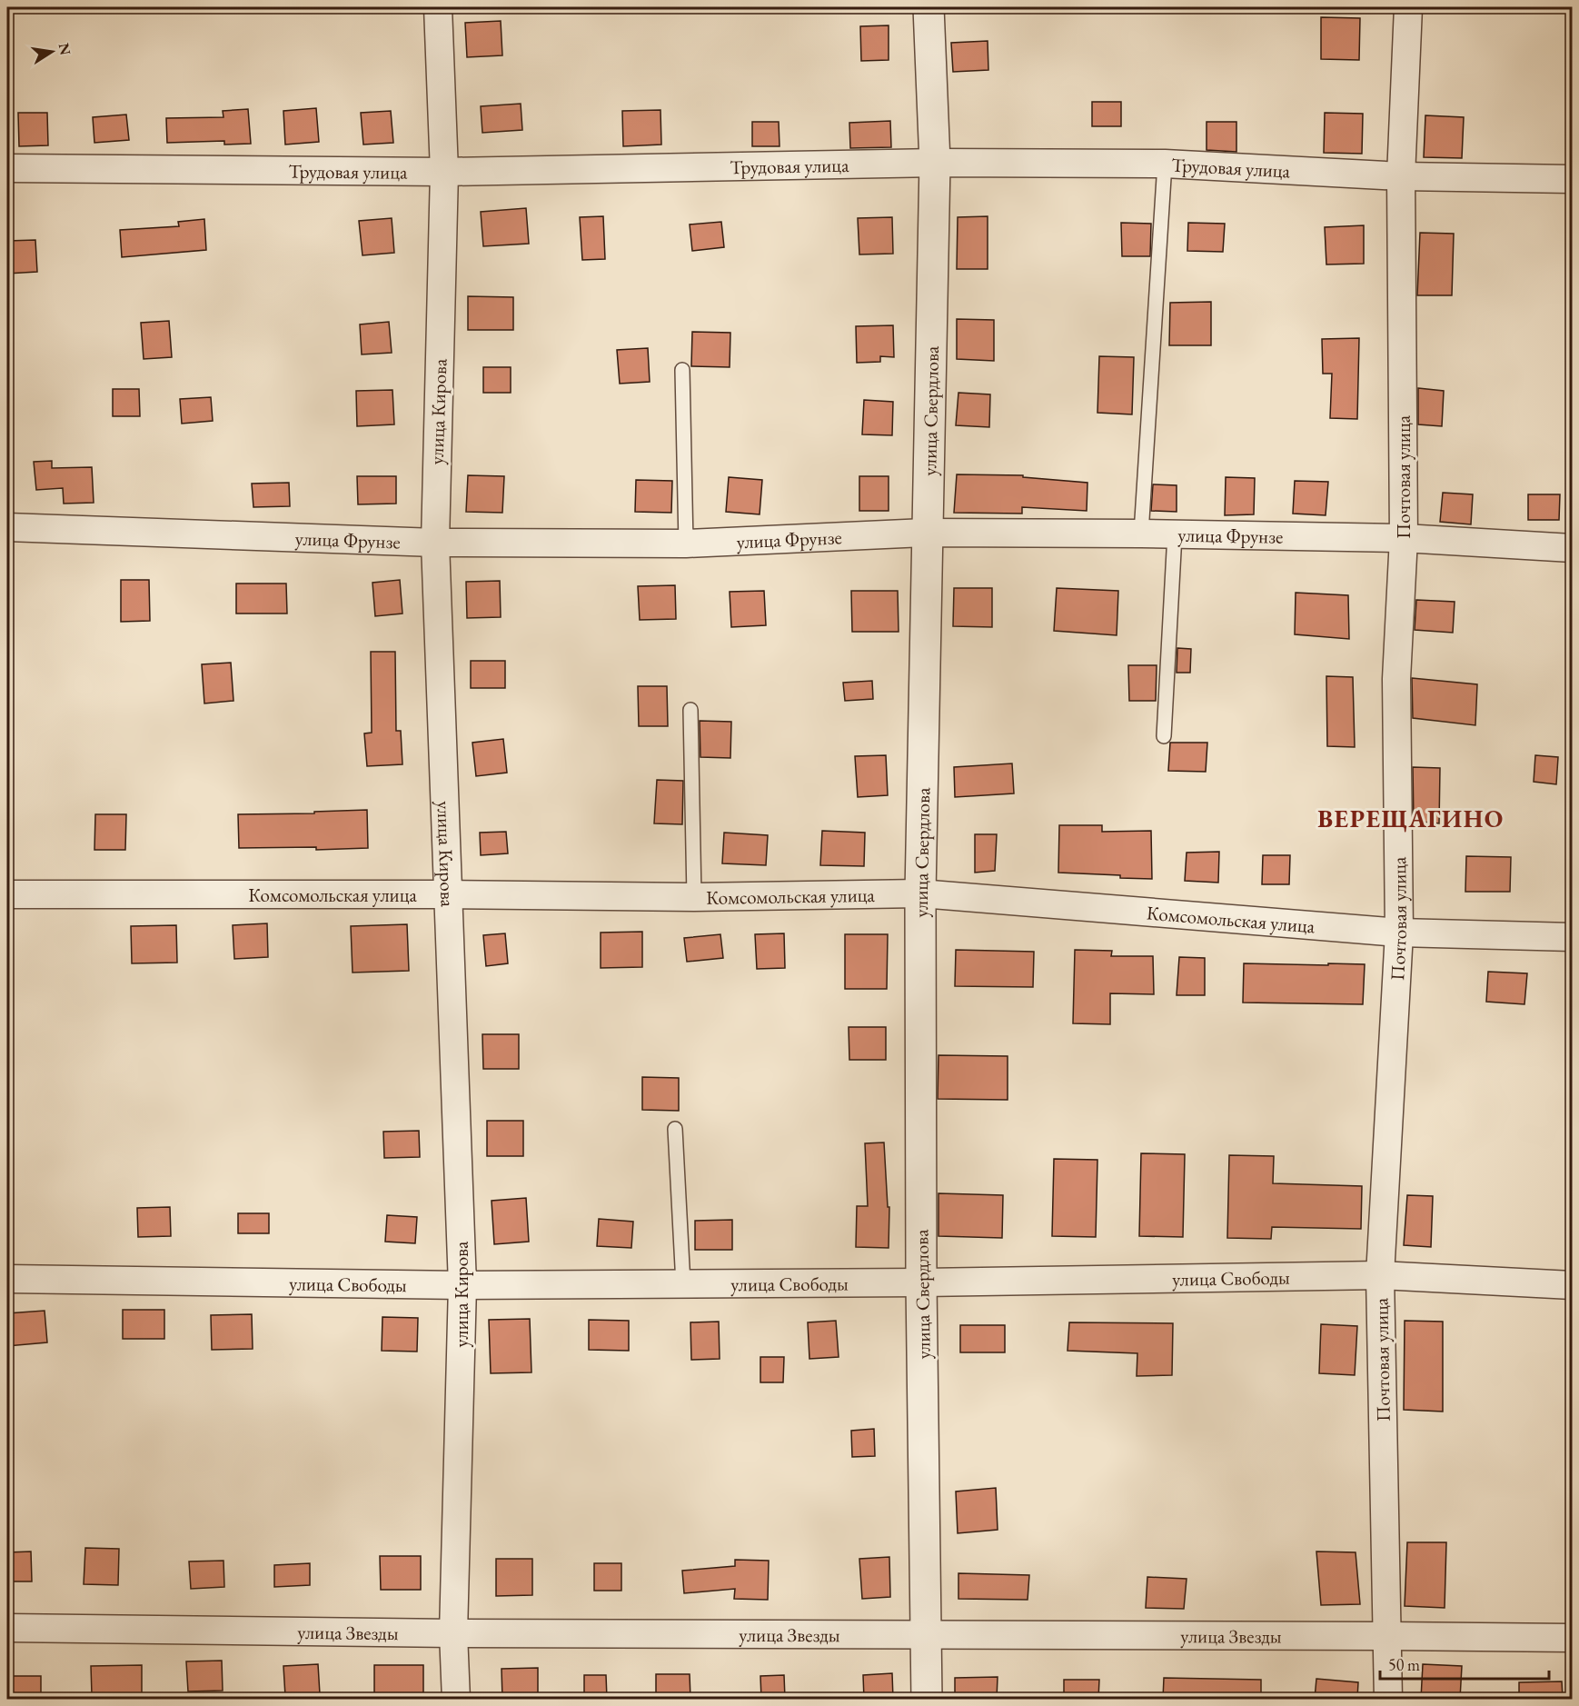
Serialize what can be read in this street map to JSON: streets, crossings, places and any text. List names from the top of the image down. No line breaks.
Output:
{"streets":{"street":["Трудовая улица","улица Свердлова","улица Кирова","Почтовая улица","улица Фрунзе","Комсомольская улица","улица Свободы","улица Звезды"]},"crossings":[["Трудовая улица","улица Свердлова"],["Трудовая улица","улица Кирова"],["Трудовая улица","Почтовая улица"],["улица Свердлова","улица Фрунзе"],["улица Свердлова","Комсомольская улица"],["улица Свердлова","улица Свободы"],["улица Свердлова","улица Звезды"],["улица Кирова","улица Фрунзе"],["улица Кирова","Комсомольская улица"],["улица Кирова","улица Свободы"],["улица Кирова","улица Звезды"],["Почтовая улица","улица Фрунзе"],["Почтовая улица","Комсомольская улица"],["Почтовая улица","улица Свободы"],["Почтовая улица","улица Звезды"]],"districts":["ВЕРЕЩАГИНО"],"scale_bar":"50 m","north":"right"}
